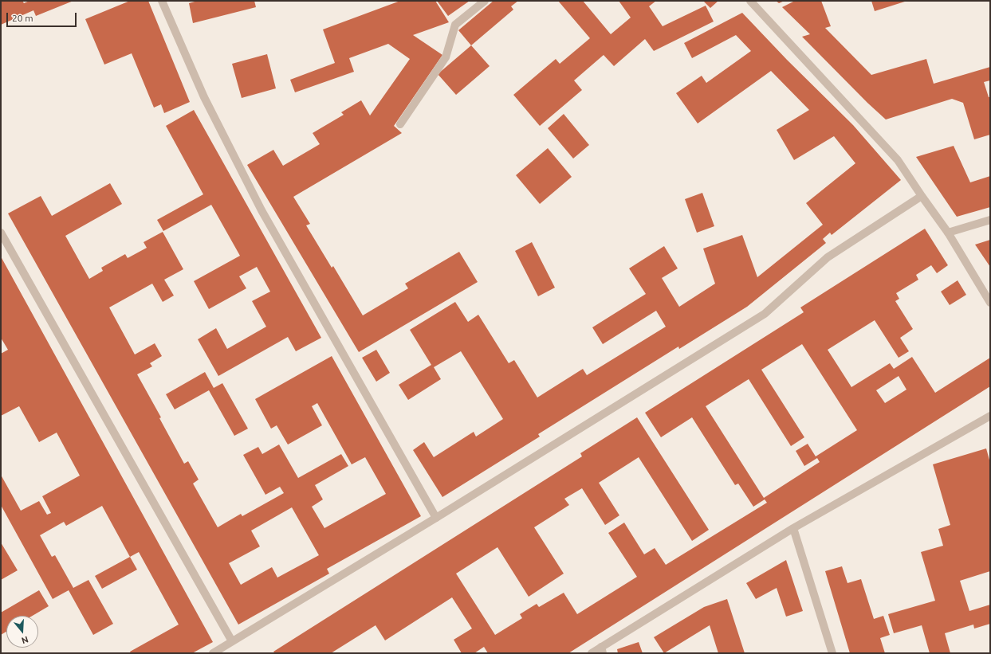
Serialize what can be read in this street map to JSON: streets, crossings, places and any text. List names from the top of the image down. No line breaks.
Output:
{"scale_bar":"20 m","north":"bottom"}
